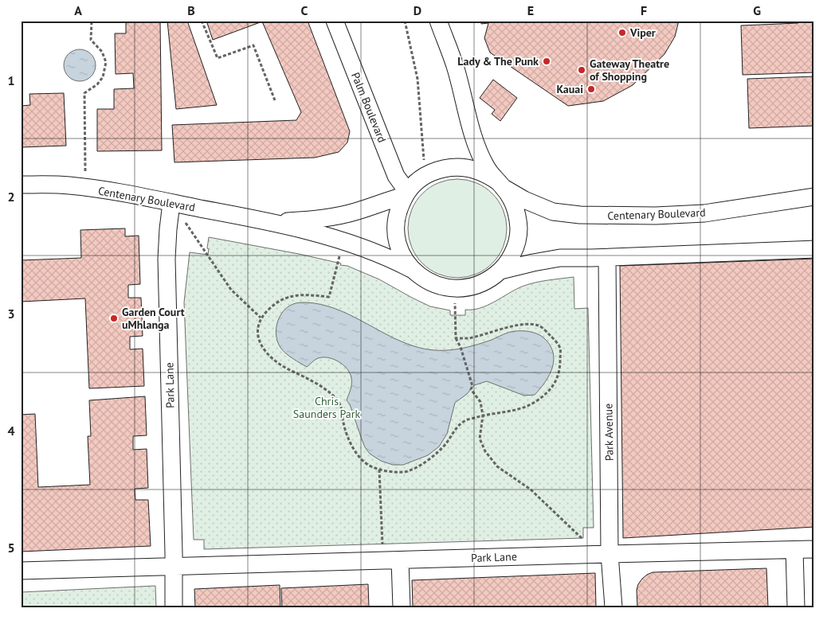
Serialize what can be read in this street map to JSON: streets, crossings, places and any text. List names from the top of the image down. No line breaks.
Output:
{"streets":{"street":["Palm Boulevard","Centenary Boulevard","Park Lane","Park Avenue"]},"crossings":[["Palm Boulevard","Centenary Boulevard"],["Centenary Boulevard","Park Lane"],["Park Lane","Park Avenue"]],"parks":["Chris Saunders Park"],"places":["Viper","Lady & The Punk","Gateway Theatre of Shopping","Kauai","Garden Court uMhlanga"],"grid":{"columns":["A","B","C","D","E","F","G"],"rows":["1","2","3","4","5"]}}
